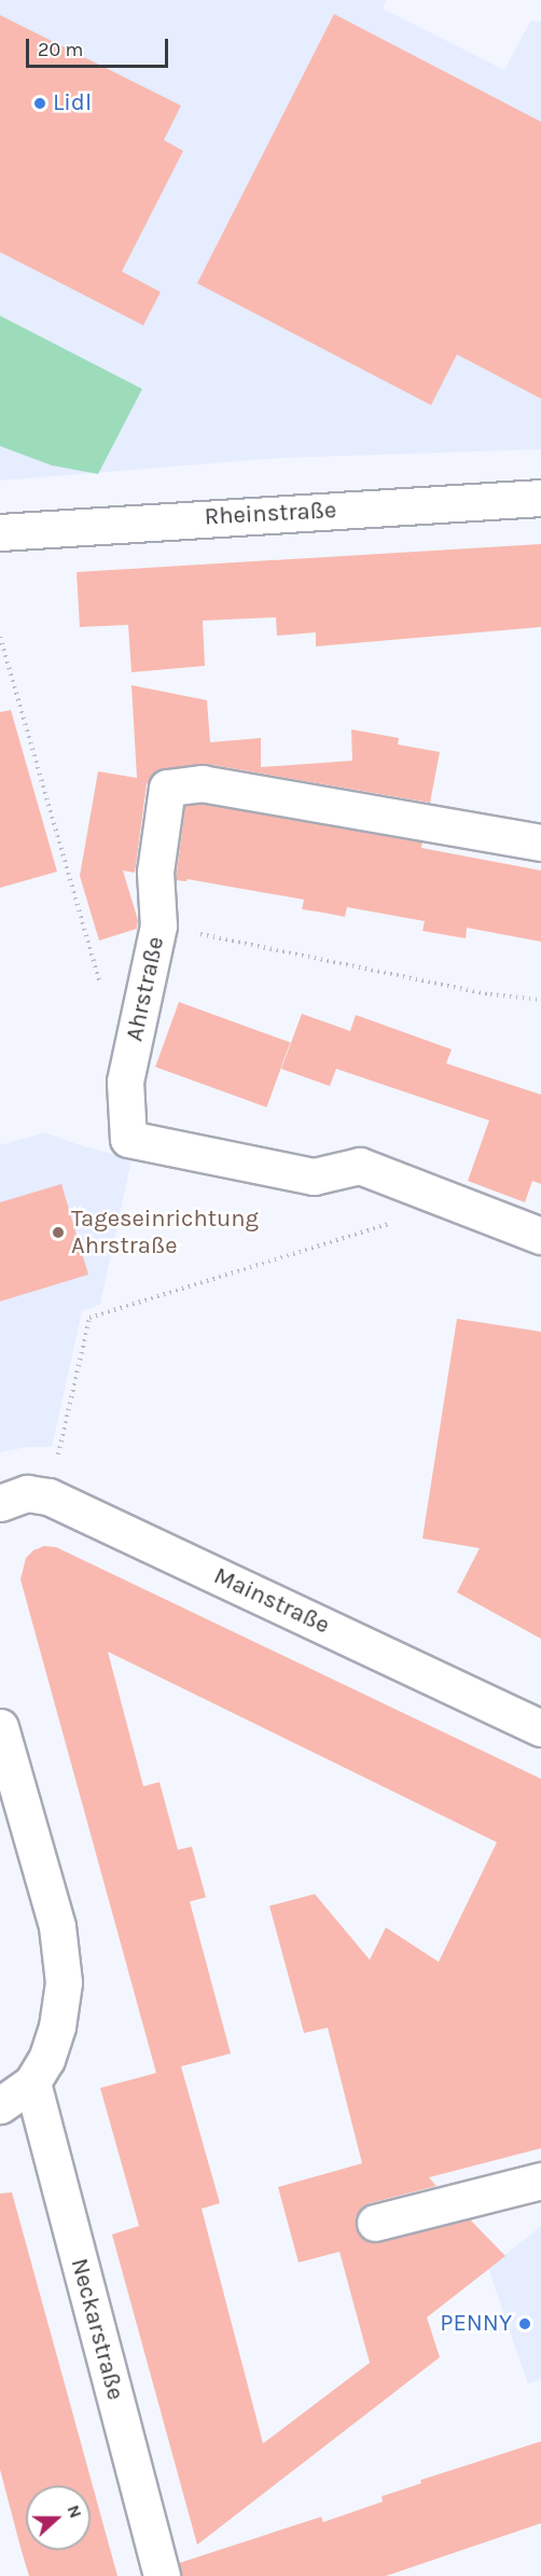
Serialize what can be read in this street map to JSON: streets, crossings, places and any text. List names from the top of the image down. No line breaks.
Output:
{"streets":{"street":["Rheinstraße","Ahrstraße","Mainstraße","Neckarstraße"]},"places":["Lidl","Tageseinrichtung Ahrstraße","PENNY"],"scale_bar":"20 m","north":"right"}
